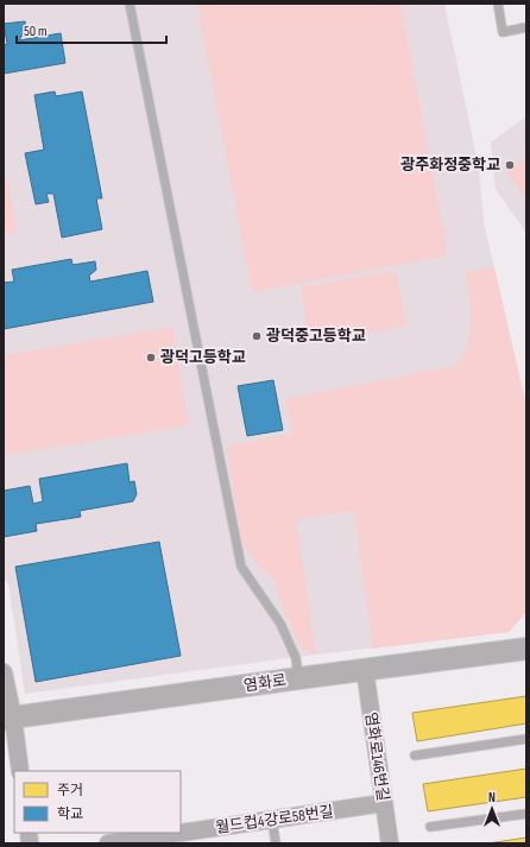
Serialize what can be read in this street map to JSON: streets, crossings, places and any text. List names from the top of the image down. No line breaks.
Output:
{"streets":{"street":["염화로","염화로146번길","월드컵4강로58번길"]},"crossings":[["염화로","염화로146번길"],["염화로146번길","월드컵4강로58번길"]],"places":["광주화정중학교","광덕중고등학교","광덕고등학교"],"legend":["주거","학교"],"scale_bar":"50 m","north":"top"}
